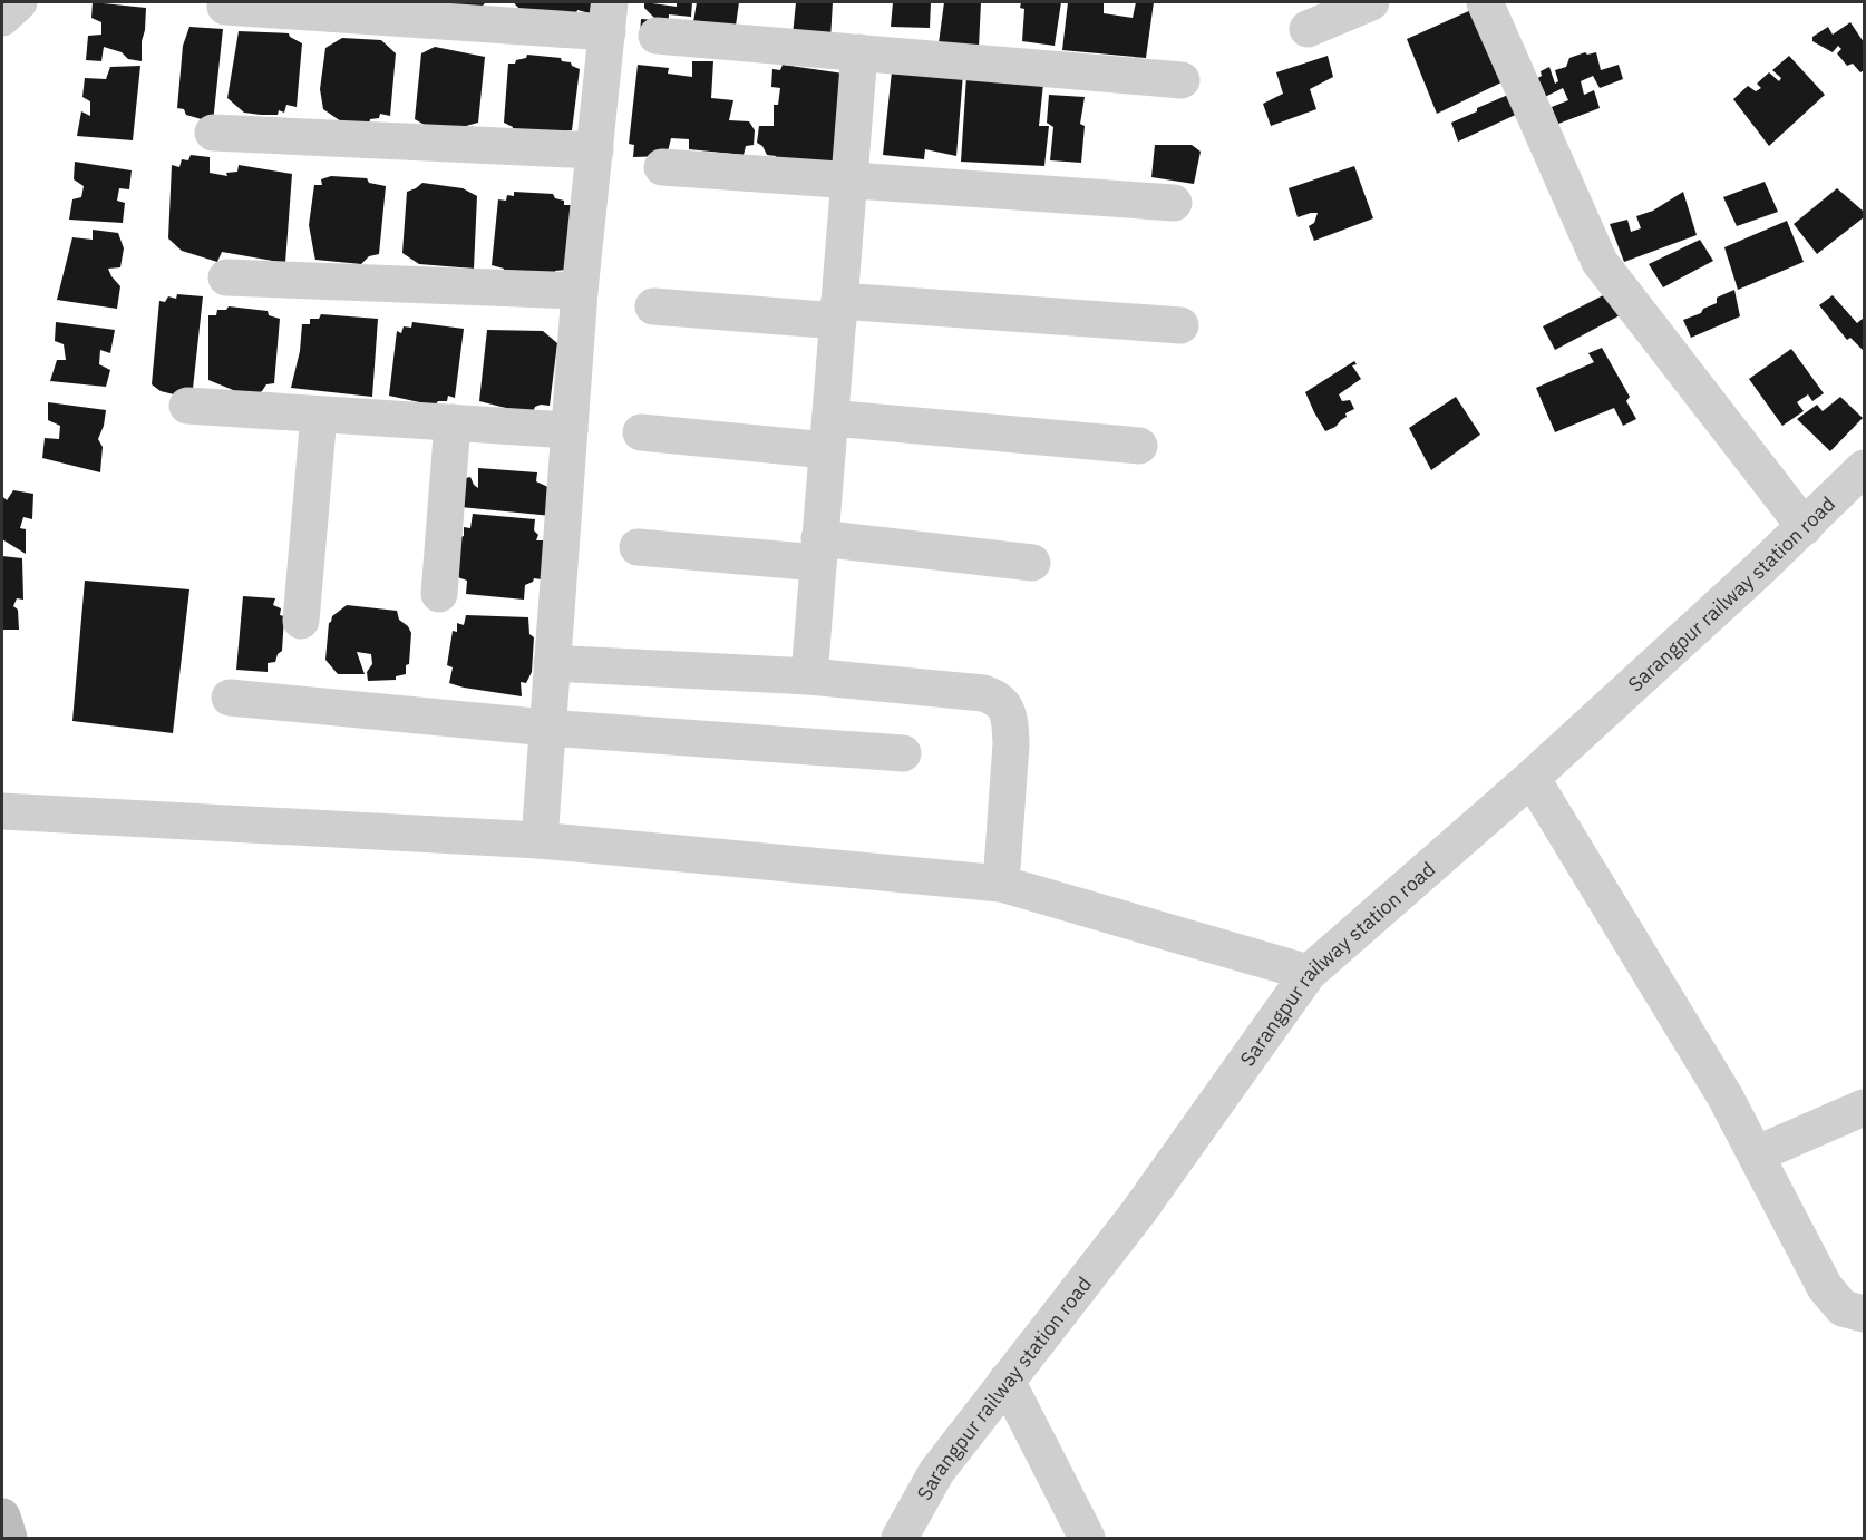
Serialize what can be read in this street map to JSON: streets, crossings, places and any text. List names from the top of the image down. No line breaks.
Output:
{"streets":{"street":["Sarangpur railway station road"]}}
